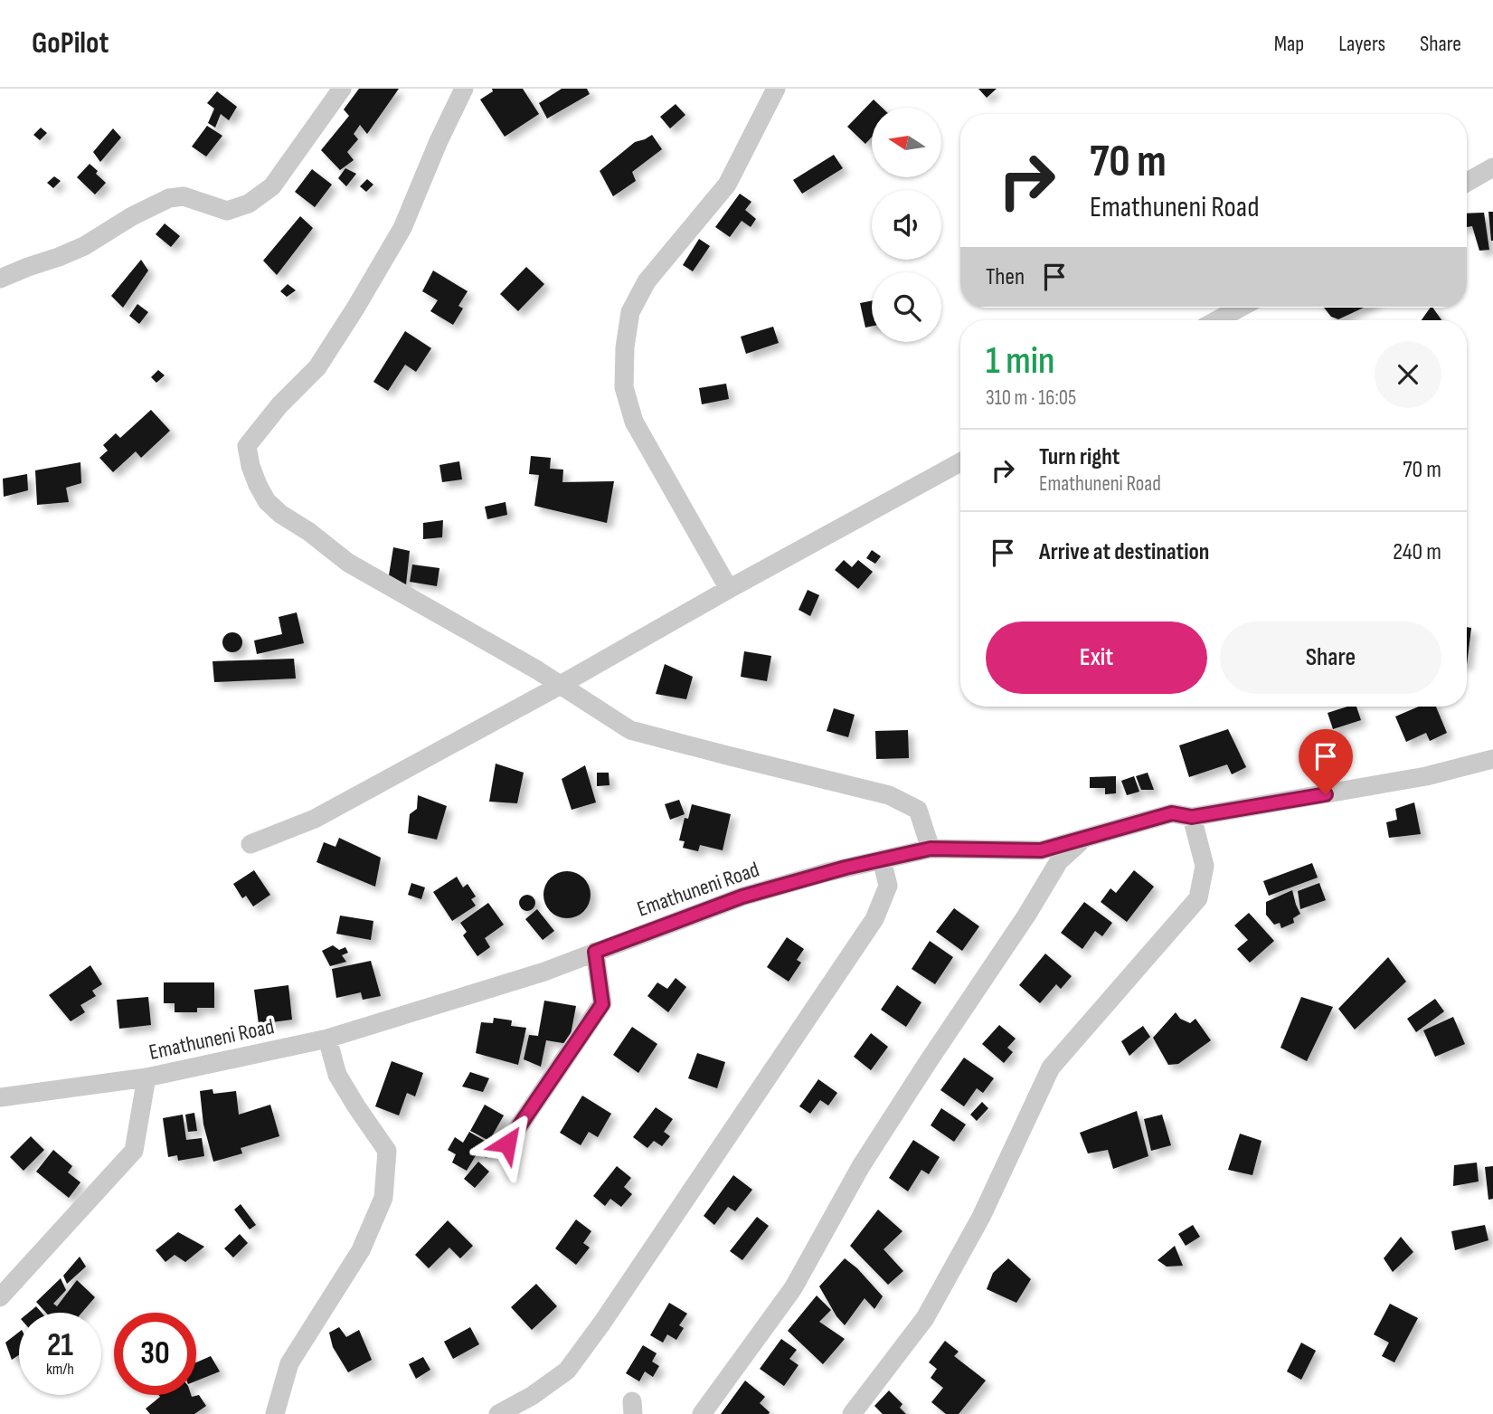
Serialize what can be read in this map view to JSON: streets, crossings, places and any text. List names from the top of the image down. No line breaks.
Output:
{"streets":{"street":["Emathuneni Road"]},"north":"left","page":{"header":"GoPilot","nav":["Map","Layers","Share"],"turn":["70 m","Emathuneni Road"],"then":"Then","heading":["1 min","310 m · 16:05"],"list":[{"name":"Turn right","note":"Emathuneni Road","value":"70 m"},{"name":"Arrive at destination","value":"240 m"}],"buttons":["Exit","Share"],"speed":"21 km/h","limit":"30"}}
